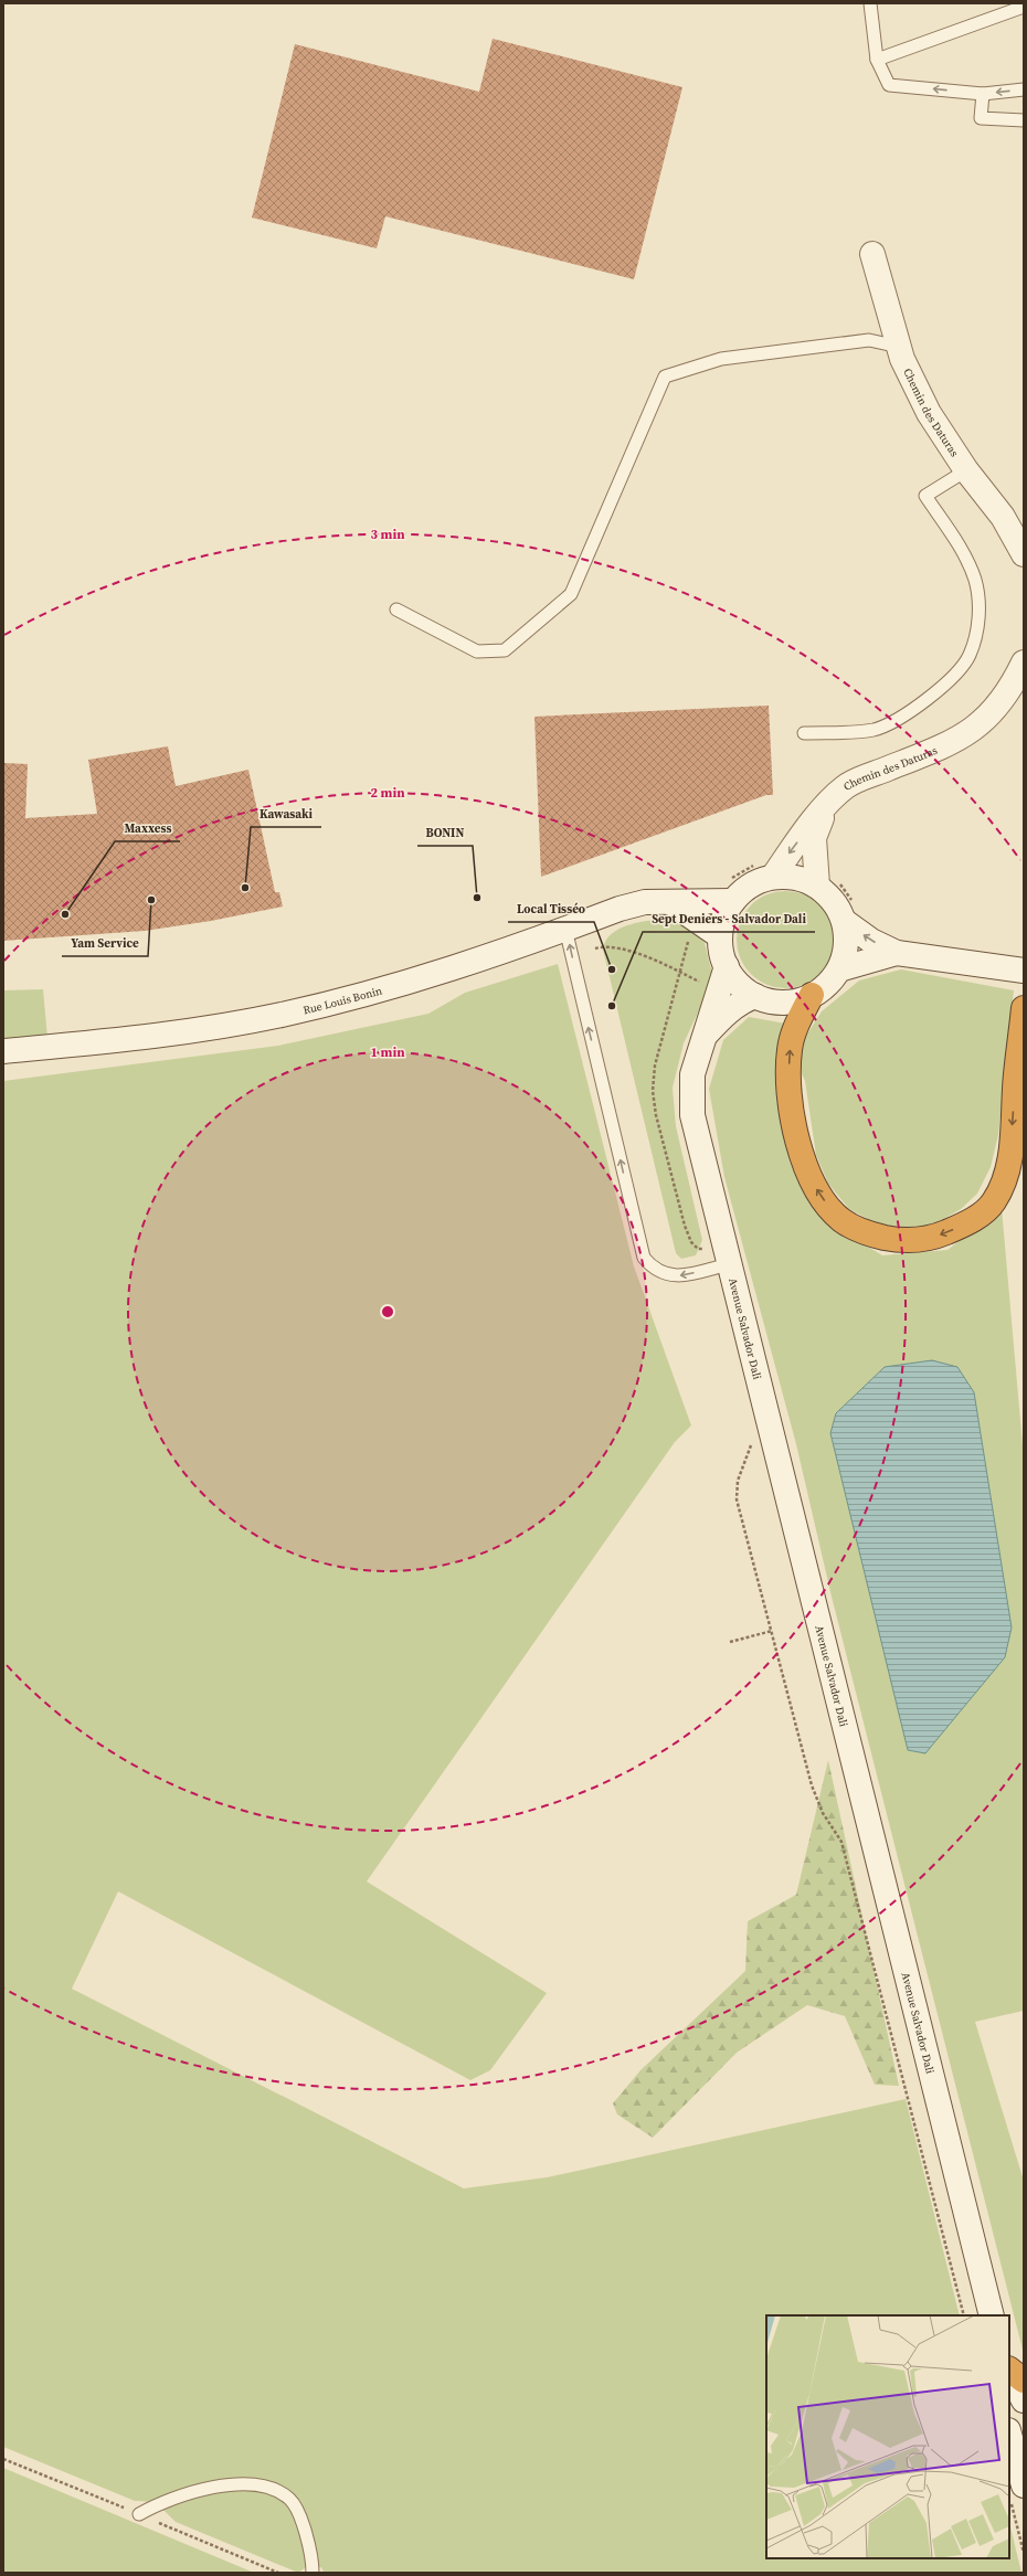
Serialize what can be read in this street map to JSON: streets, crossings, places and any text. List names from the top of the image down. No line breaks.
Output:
{"streets":{"street":["Chemin des Daturas","Rue Louis Bonin","Avenue Salvador Dali"]},"crossings":[["Chemin des Daturas","Rue Louis Bonin"],["Chemin des Daturas","Avenue Salvador Dali"],["Rue Louis Bonin","Avenue Salvador Dali"]],"places":["Kawasaki","BONIN","Yam Service","Maxxess","Local Tisséo","Sept Deniers - Salvador Dali"],"rings":["3 min","2 min","1 min"]}
